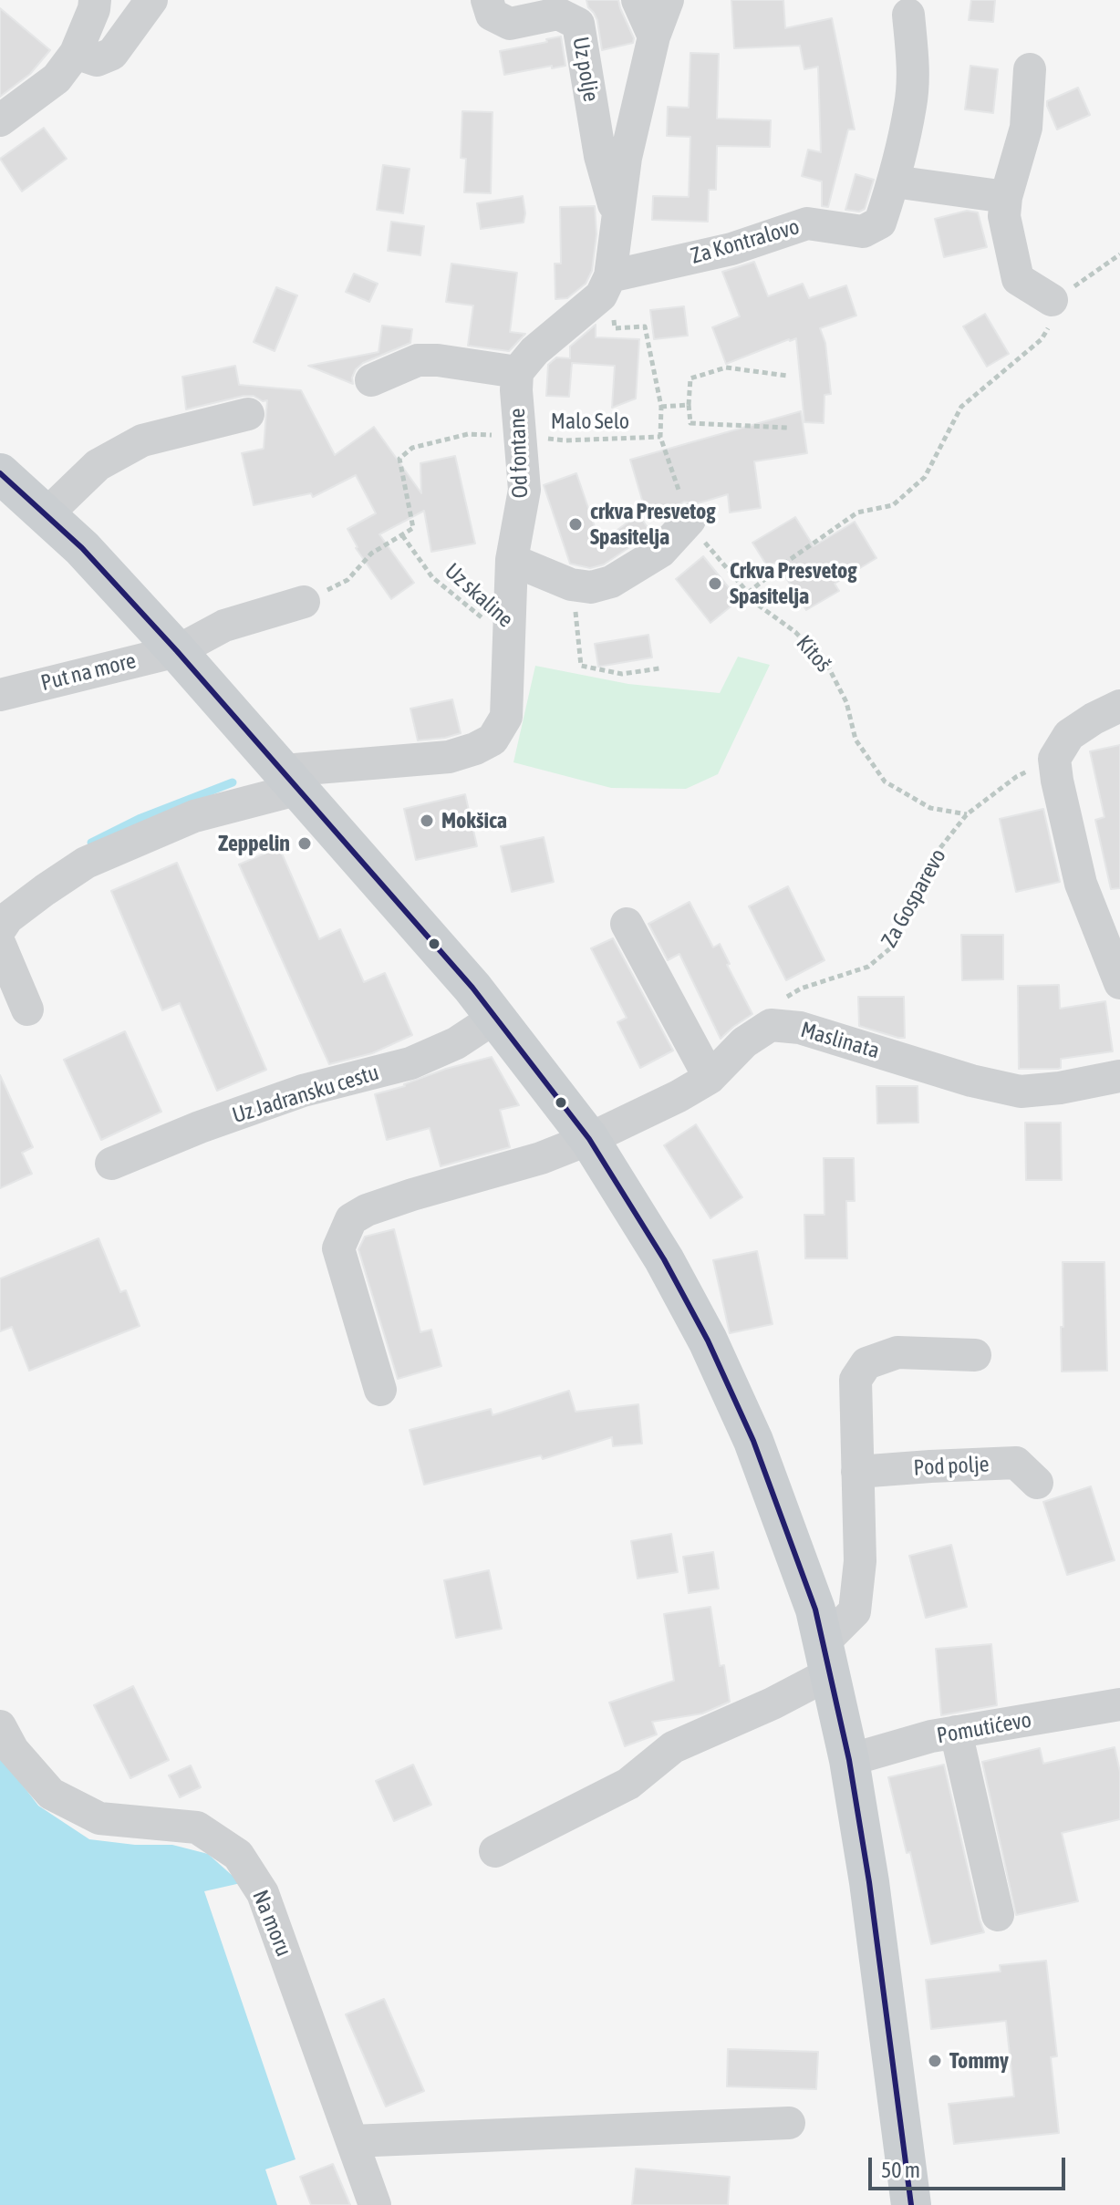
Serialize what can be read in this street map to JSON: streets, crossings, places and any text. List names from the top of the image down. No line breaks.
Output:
{"streets":{"street":["Uz polje","Za Kontralovo","Od fontane","Put na more","Maslinata","Uz Jadransku cestu","Pod polje","Pomutićevo","Na moru"],"path":["Malo Selo","Uz skaline","Kitoš","Za Gosparevo"]},"crossings":[["Za Kontralovo","Malo Selo"],["Malo Selo","Od fontane"],["Malo Selo","Kitoš"],["Od fontane","Uz skaline"],["Kitoš","Za Gosparevo"],["Za Gosparevo","Maslinata"]],"places":["crkva Presvetog Spasitelja","Crkva Presvetog Spasitelja","Mokšica","Zeppelin","Tommy"],"scale_bar":"50 m"}
